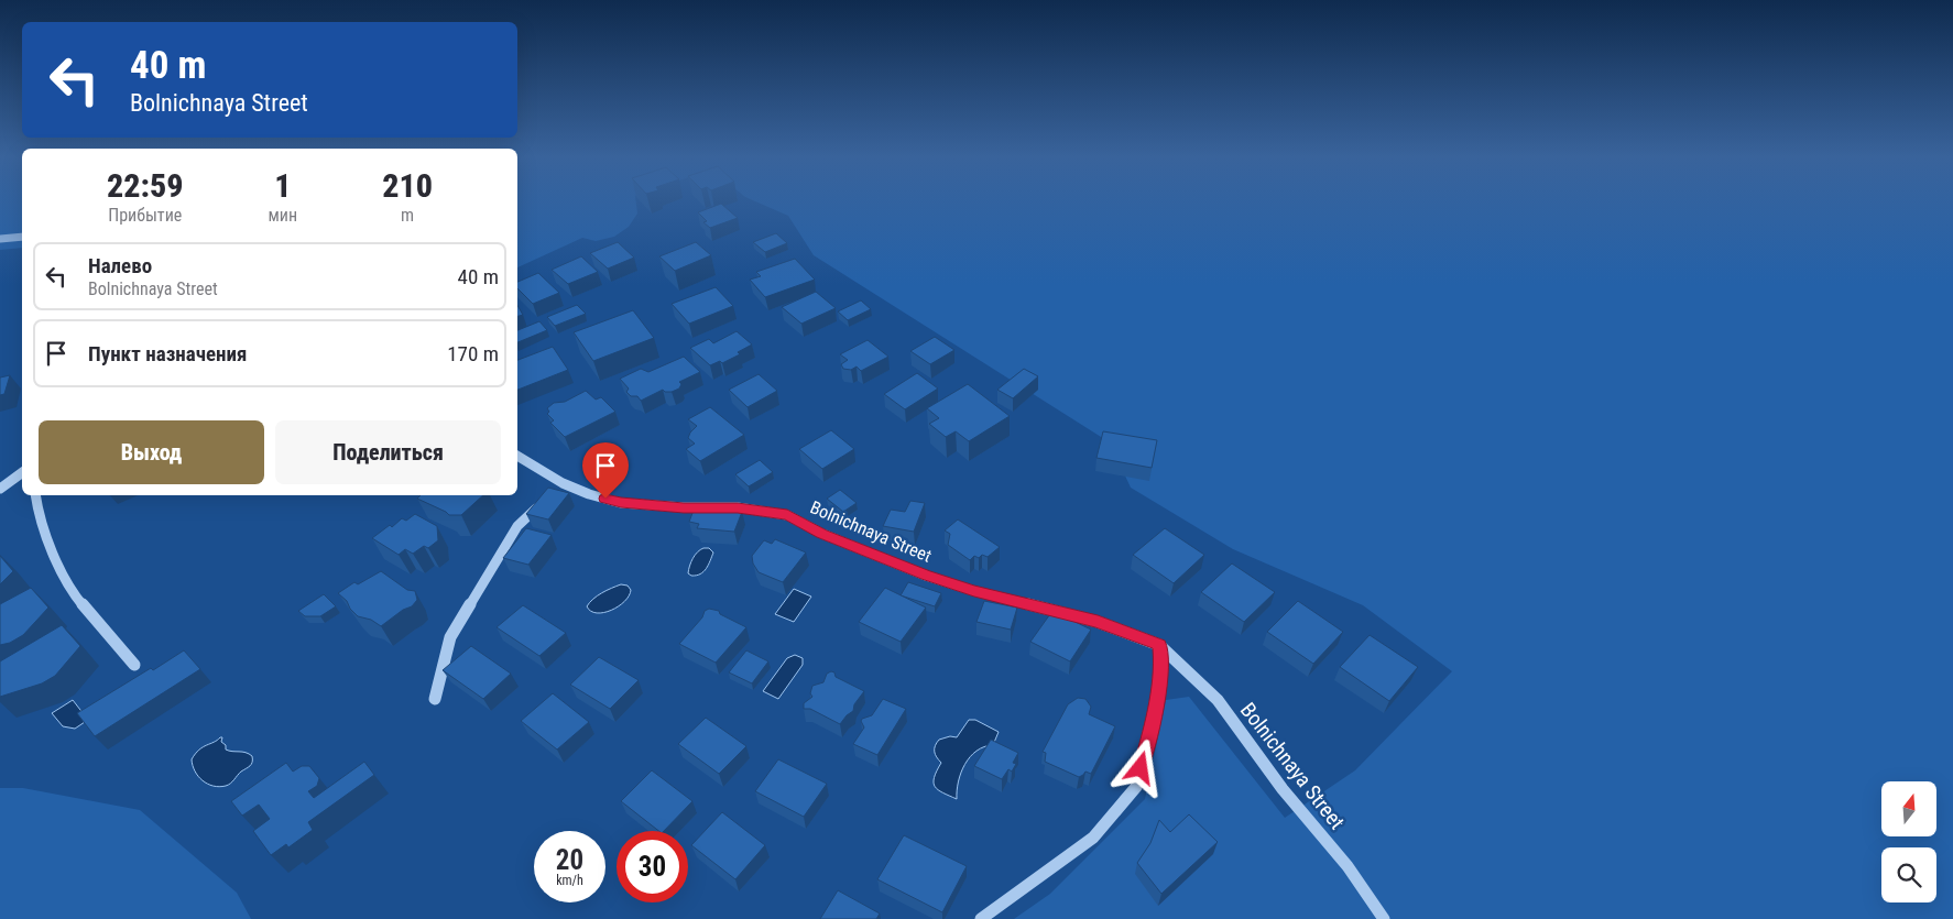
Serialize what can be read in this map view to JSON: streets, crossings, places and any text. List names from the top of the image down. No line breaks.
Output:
{"streets":{"street":["Bolnichnaya Street"]},"north":"top","page":{"turn":["40 m","Bolnichnaya Street"],"eta":["22:59","Прибытие","1","мин","210","m"],"list":[{"name":"Налево","note":"Bolnichnaya Street","value":"40 m"},{"name":"Пункт назначения","value":"170 m"}],"buttons":["Выход","Поделиться"],"speed":"20 km/h","limit":"30"}}
